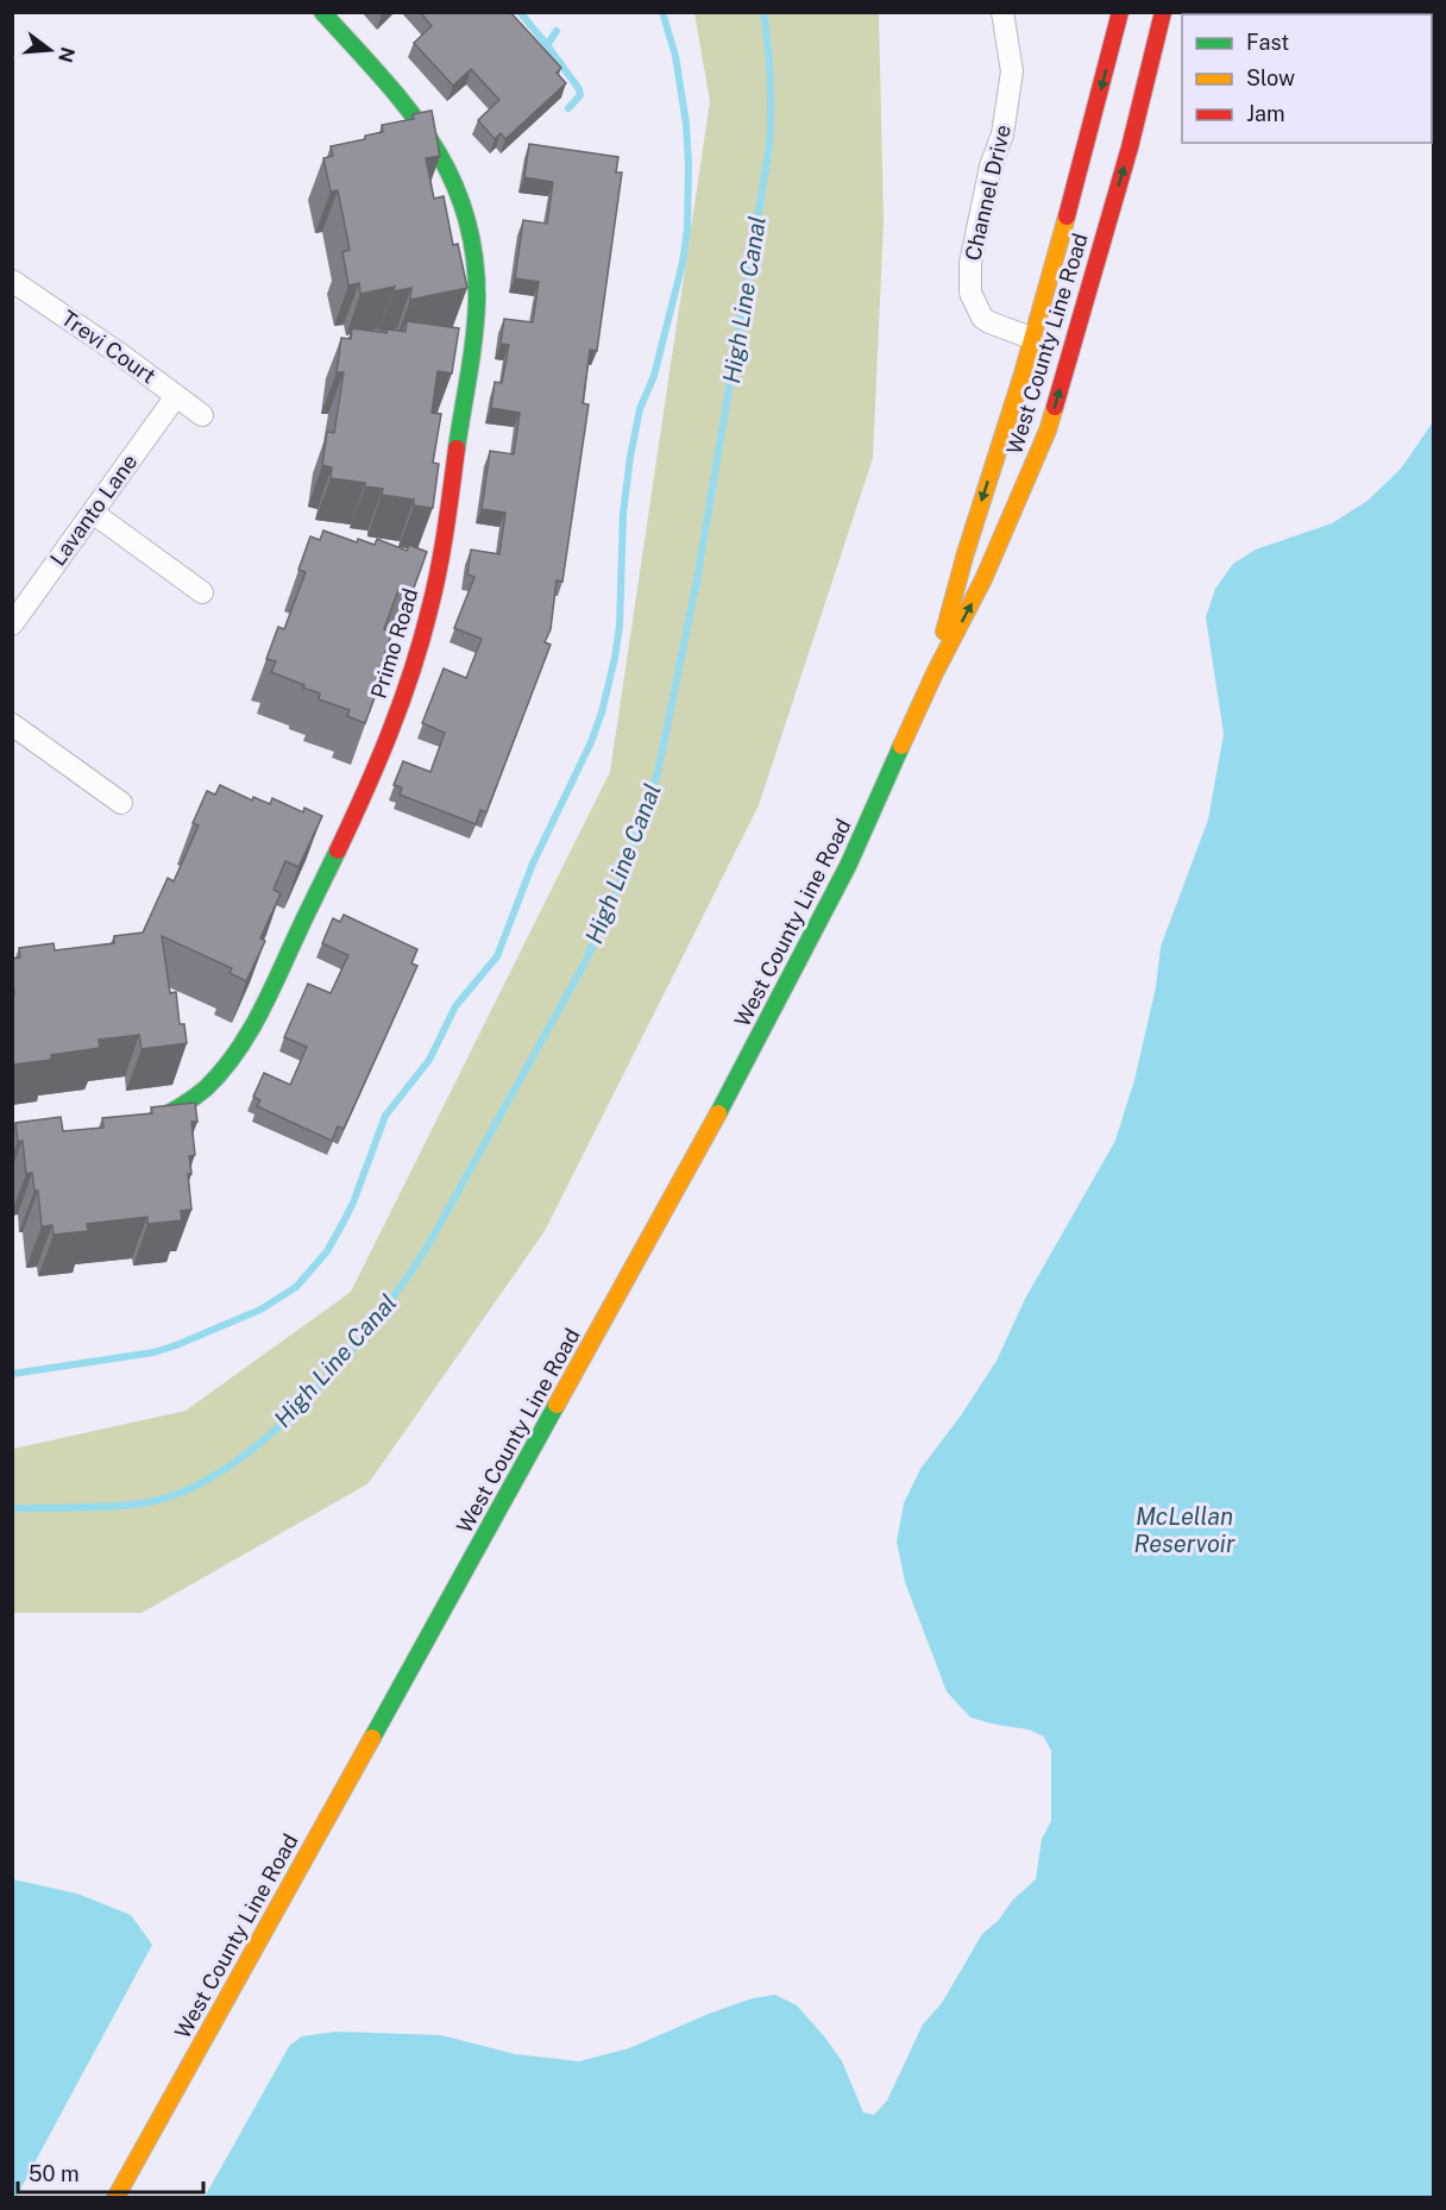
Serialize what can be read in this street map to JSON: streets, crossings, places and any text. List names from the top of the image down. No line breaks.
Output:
{"streets":{"main road":["West County Line Road","Primo Road"],"street":["Channel Drive","Trevi Court","Lavanto Lane"]},"crossings":[["Channel Drive","West County Line Road"],["Trevi Court","Lavanto Lane"]],"water":["High Line Canal","McLellan Reservoir"],"legend":["Fast","Slow","Jam"],"scale_bar":"50 m","north":"right"}
